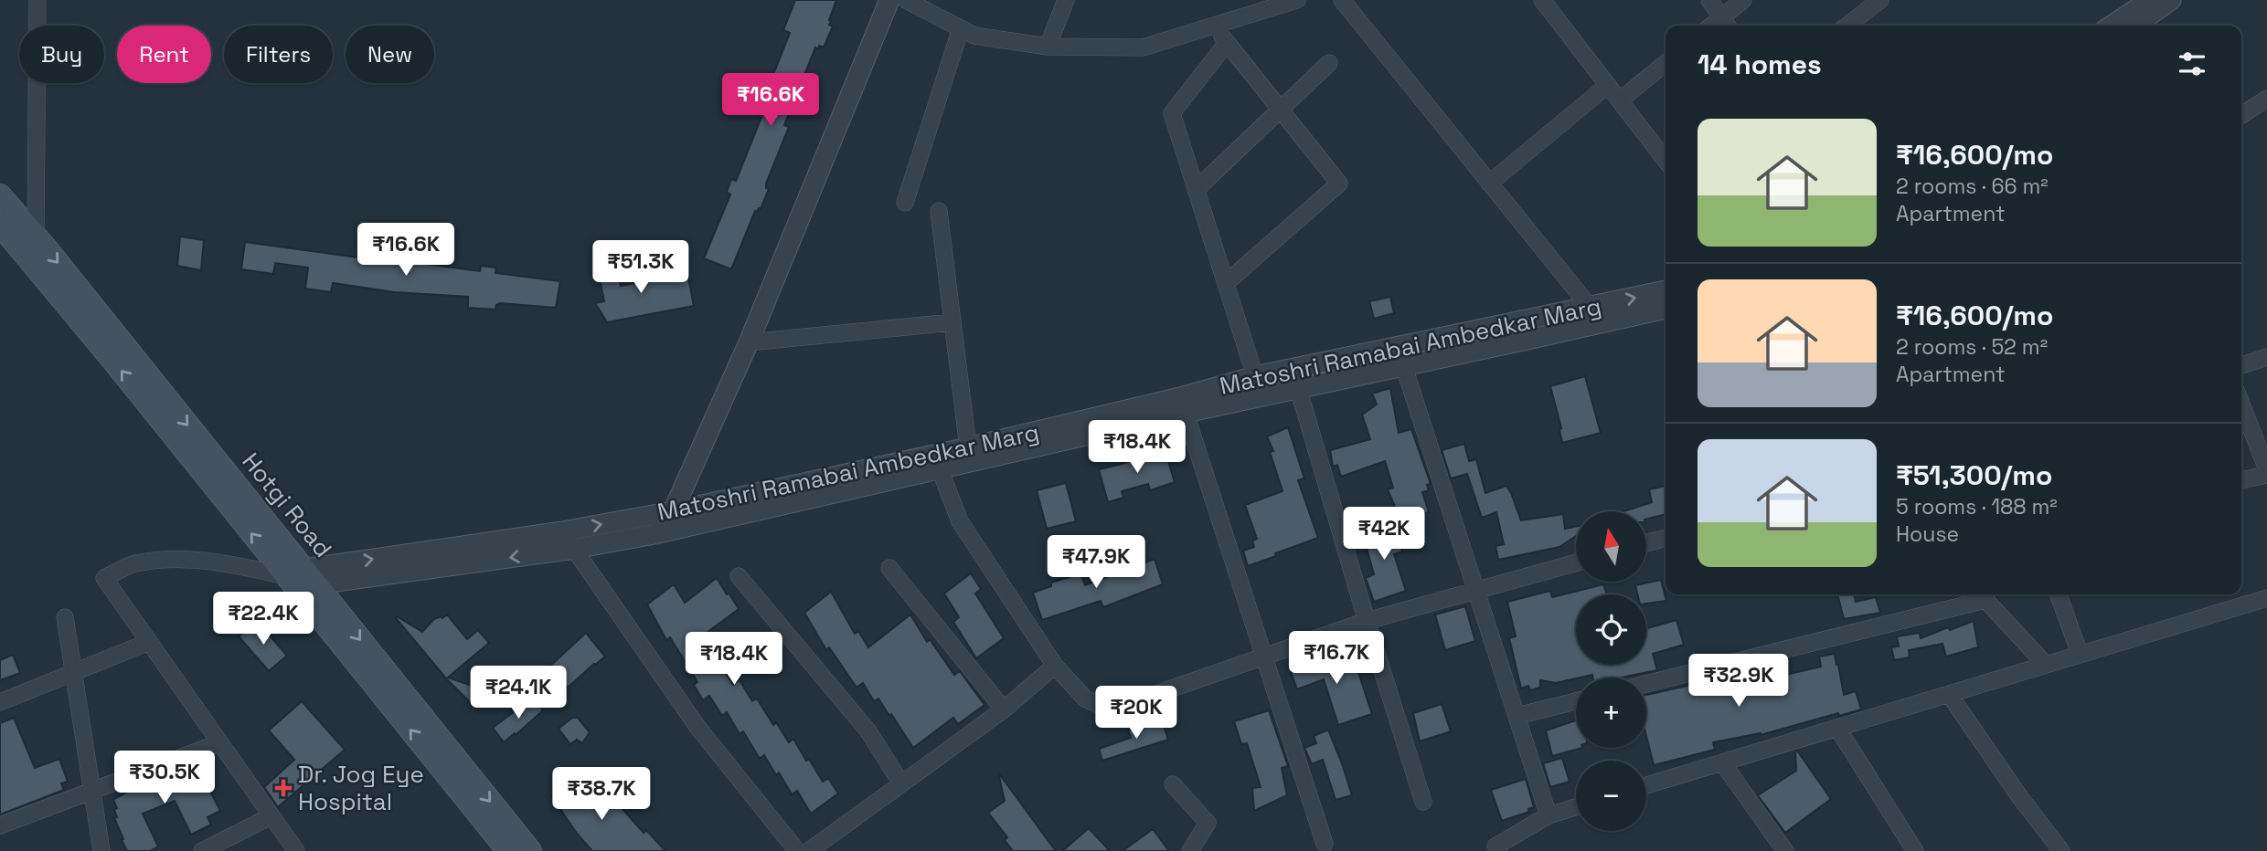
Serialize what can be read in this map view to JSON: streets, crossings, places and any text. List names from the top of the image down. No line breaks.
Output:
{"streets":{"main road":["Hotgi Road"],"street":["Matoshri Ramabai Ambedkar Marg"]},"crossings":[["Matoshri Ramabai Ambedkar Marg","Hotgi Road"]],"places":{"health":["Dr. Jog Eye Hospital"]},"north":"top","page":{"chip":["Buy","Rent","Filters","New"],"heading":"14 homes","price":["₹16.6K","₹16.6K","₹51.3K","₹18.4K","₹42K","₹47.9K","₹22.4K","₹16.7K","₹18.4K","₹32.9K","₹24.1K","₹20K","₹30.5K","₹38.7K"],"list":[{"name":"₹16,600/mo","note":"2 rooms · 66 m² · Apartment"},{"name":"₹16,600/mo","note":"2 rooms · 52 m² · Apartment"},{"name":"₹51,300/mo","note":"5 rooms · 188 m² · House"}],"map_buttons":["+","−"]}}
